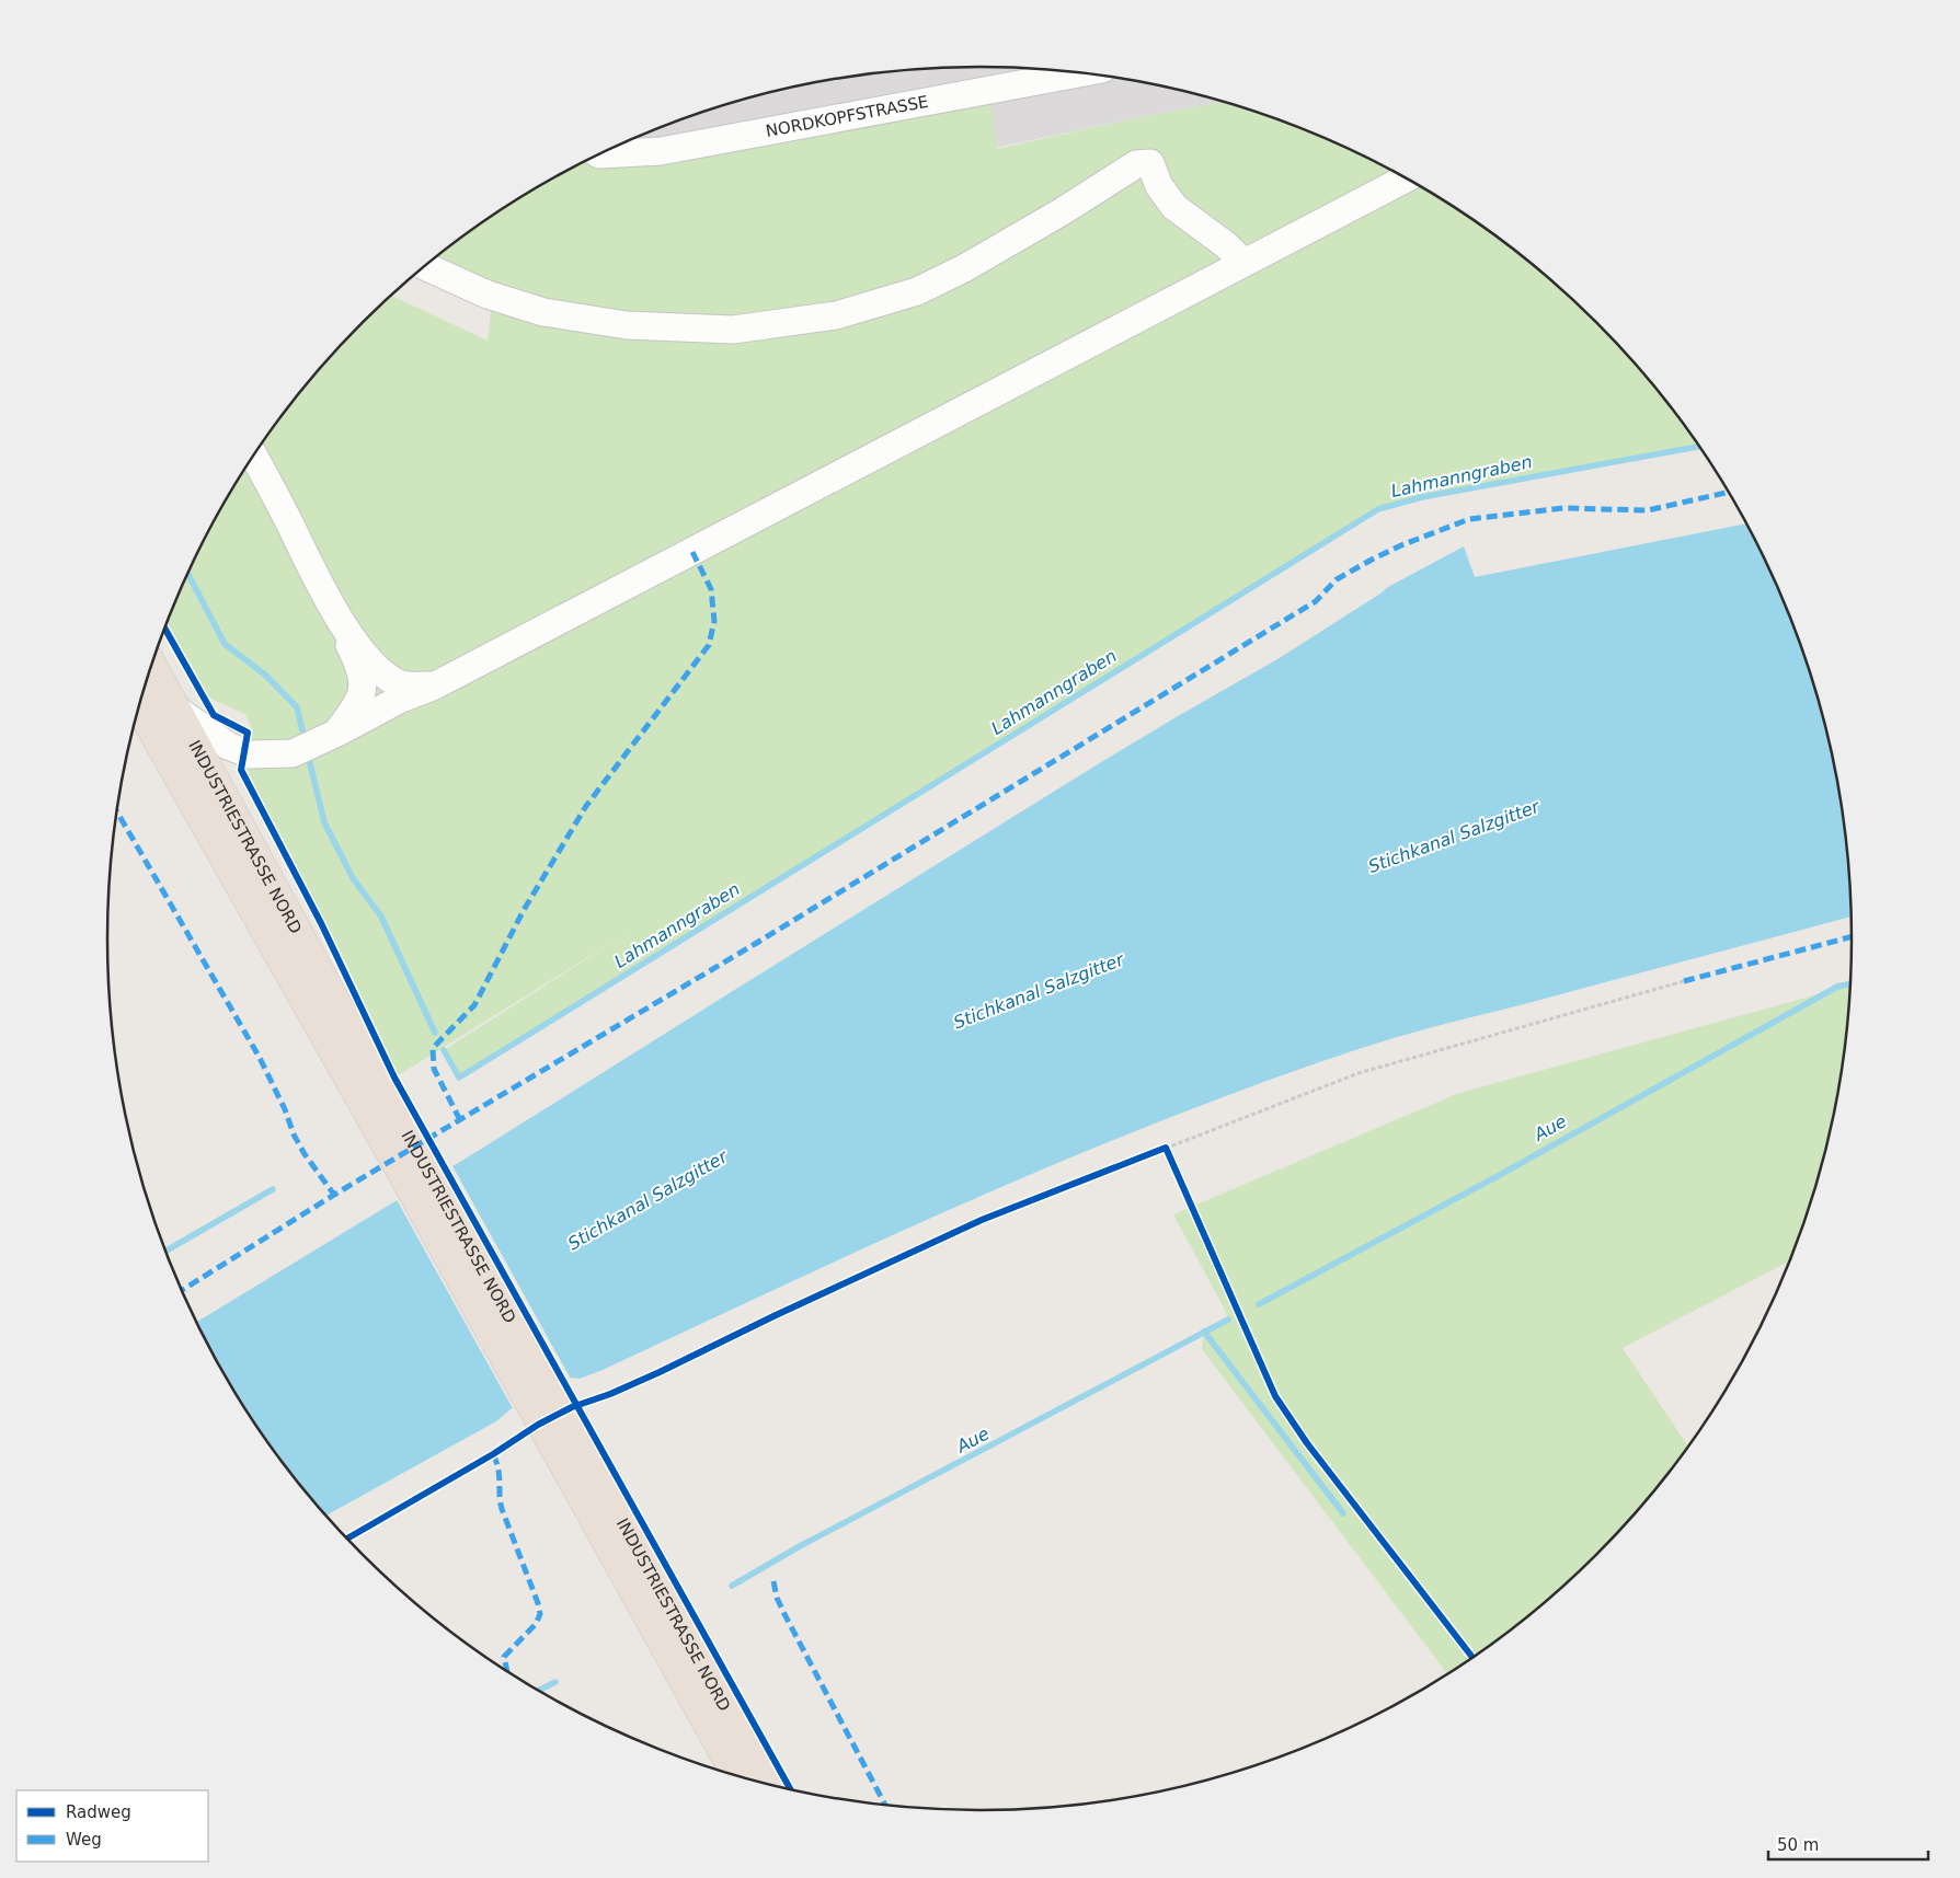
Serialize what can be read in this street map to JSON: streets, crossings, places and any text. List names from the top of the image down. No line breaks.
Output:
{"streets":{"highway":["INDUSTRIESTRASSE NORD"],"lane":["NORDKOPFSTRASSE"]},"water":["Lahmanngraben","Stichkanal Salzgitter","Aue"],"legend":["Radweg","Weg"],"scale_bar":"50 m"}
